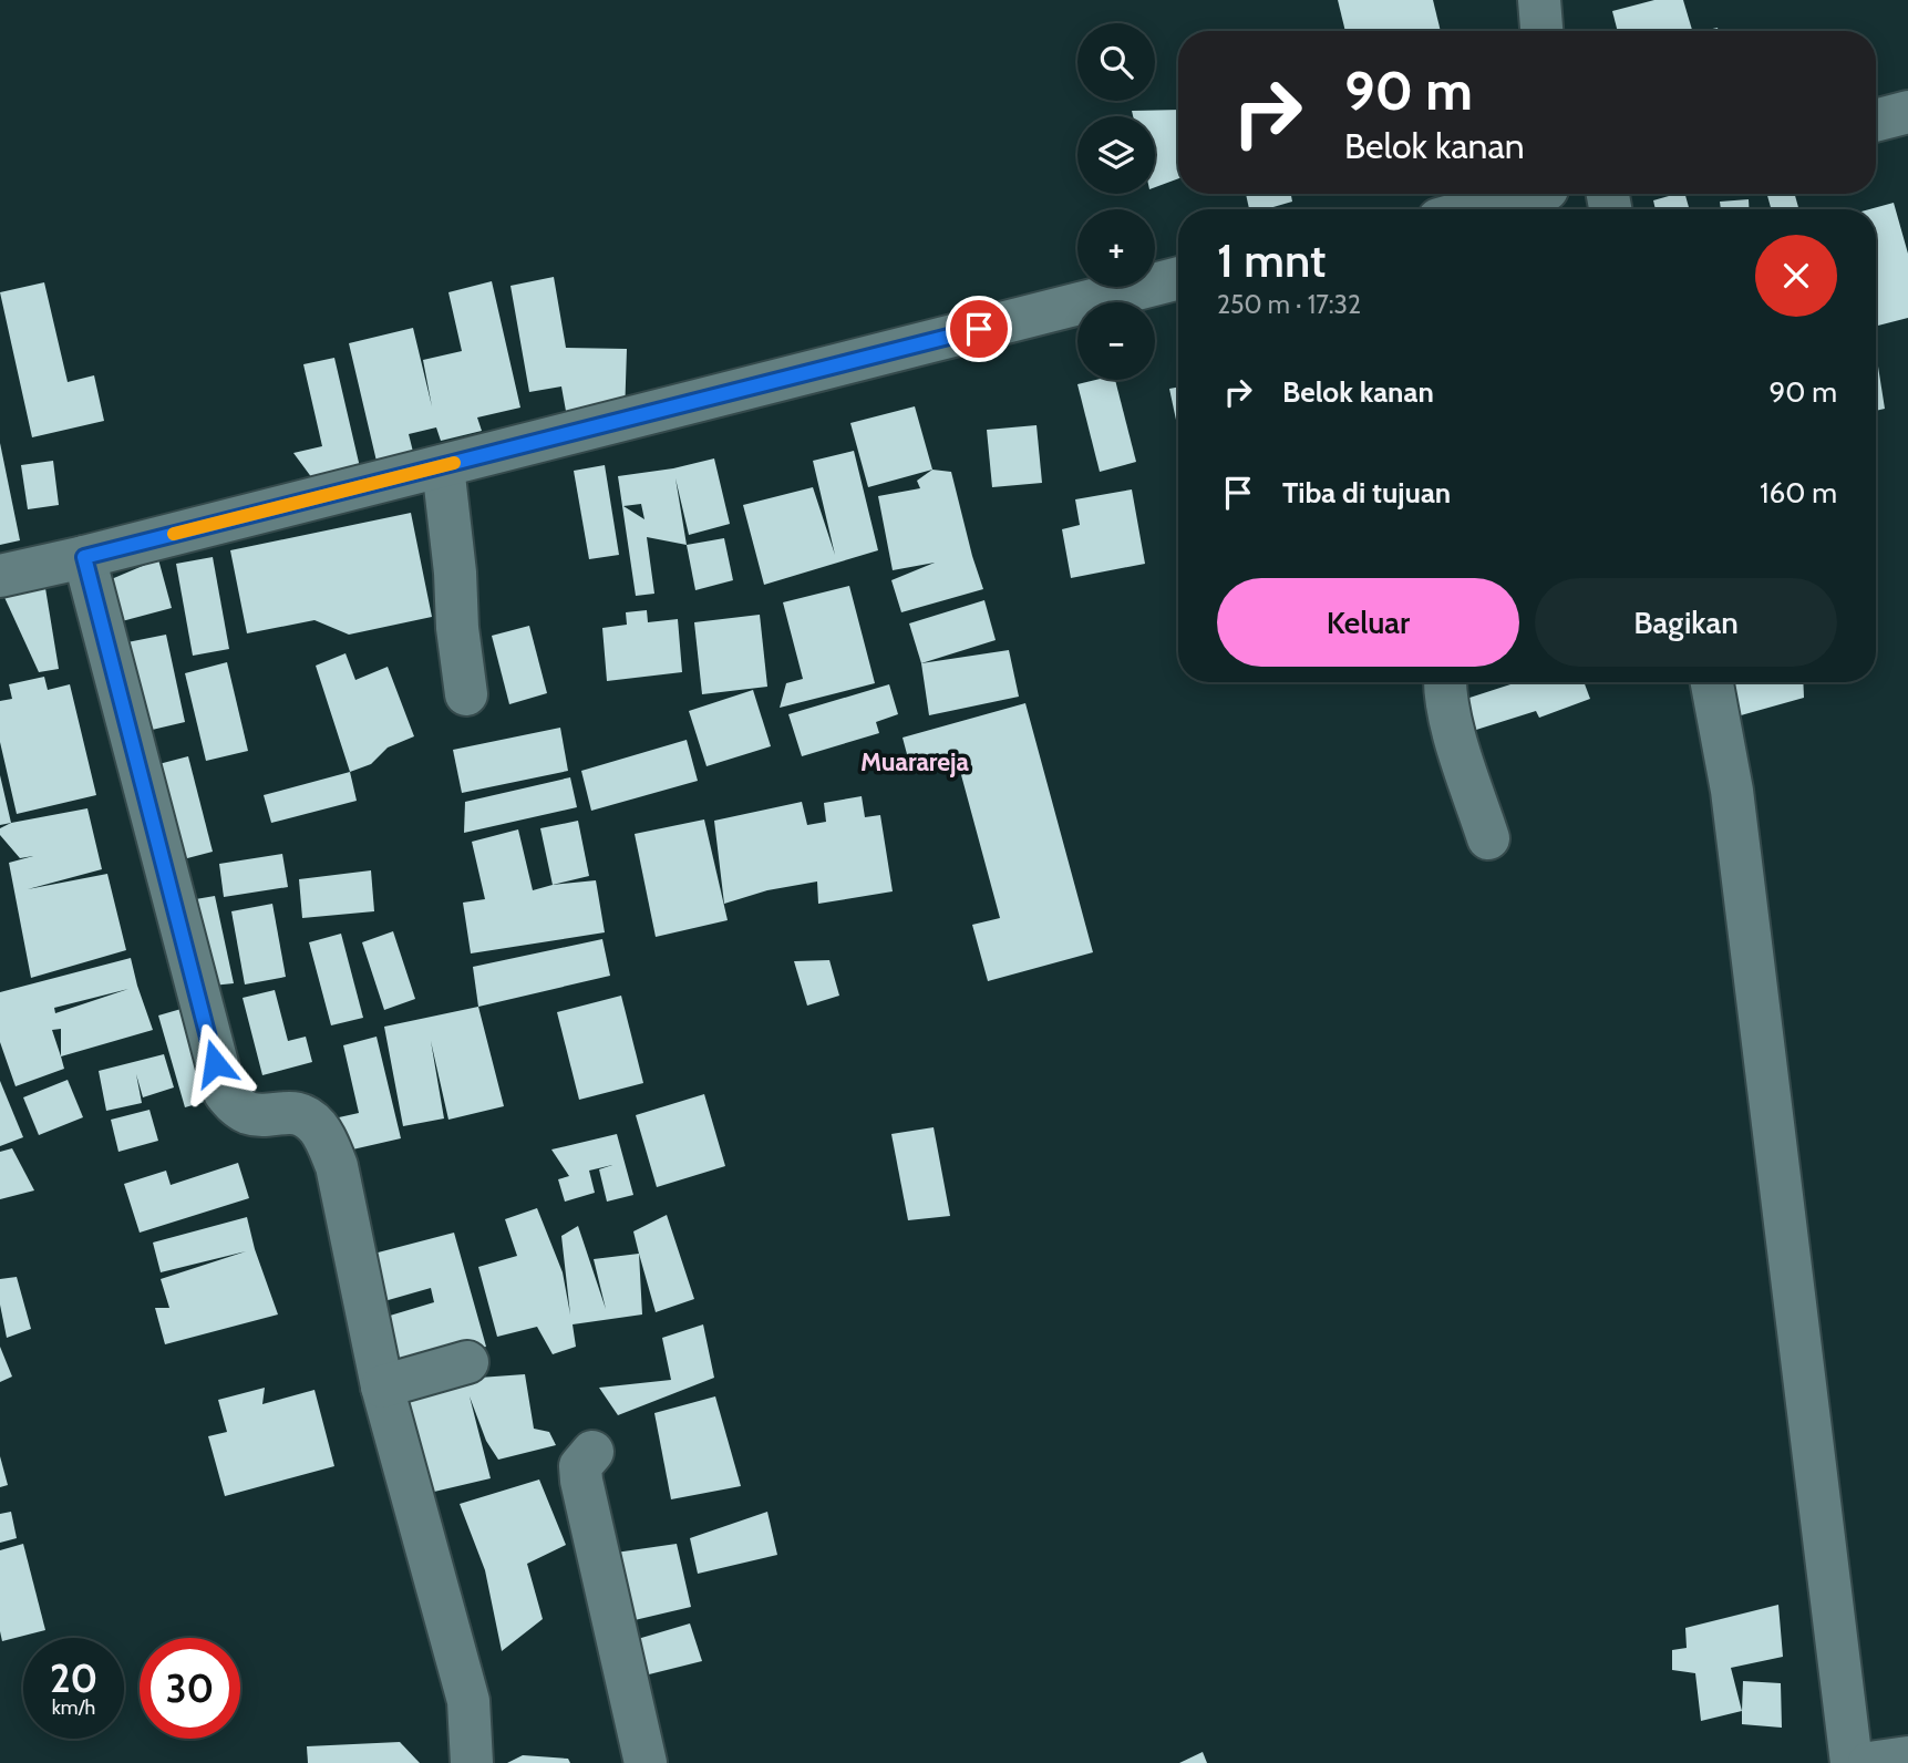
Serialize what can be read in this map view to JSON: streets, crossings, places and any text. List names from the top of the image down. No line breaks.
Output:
{"districts":["Muarareja"],"page":{"map_buttons":["+","−"],"turn":["90 m","Belok kanan"],"heading":["1 mnt","250 m · 17:32"],"list":[{"name":"Belok kanan","value":"90 m"},{"name":"Tiba di tujuan","value":"160 m"}],"buttons":["Keluar","Bagikan"],"speed":"20 km/h","limit":"30"}}
